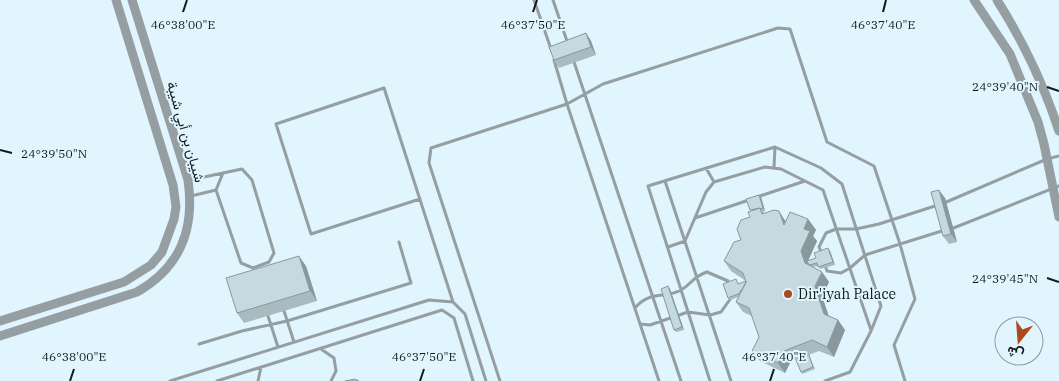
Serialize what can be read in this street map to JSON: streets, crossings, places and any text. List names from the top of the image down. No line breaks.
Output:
{"streets":{"street":["شيبان بن أبي شيبة"]},"places":["Dir'iyah Palace"],"north":"bottom","coordinates":["46°38'00\"E","46°37'50\"E","46°37'40\"E","24°39'40\"N","24°39'50\"N","24°39'45\"N"]}
